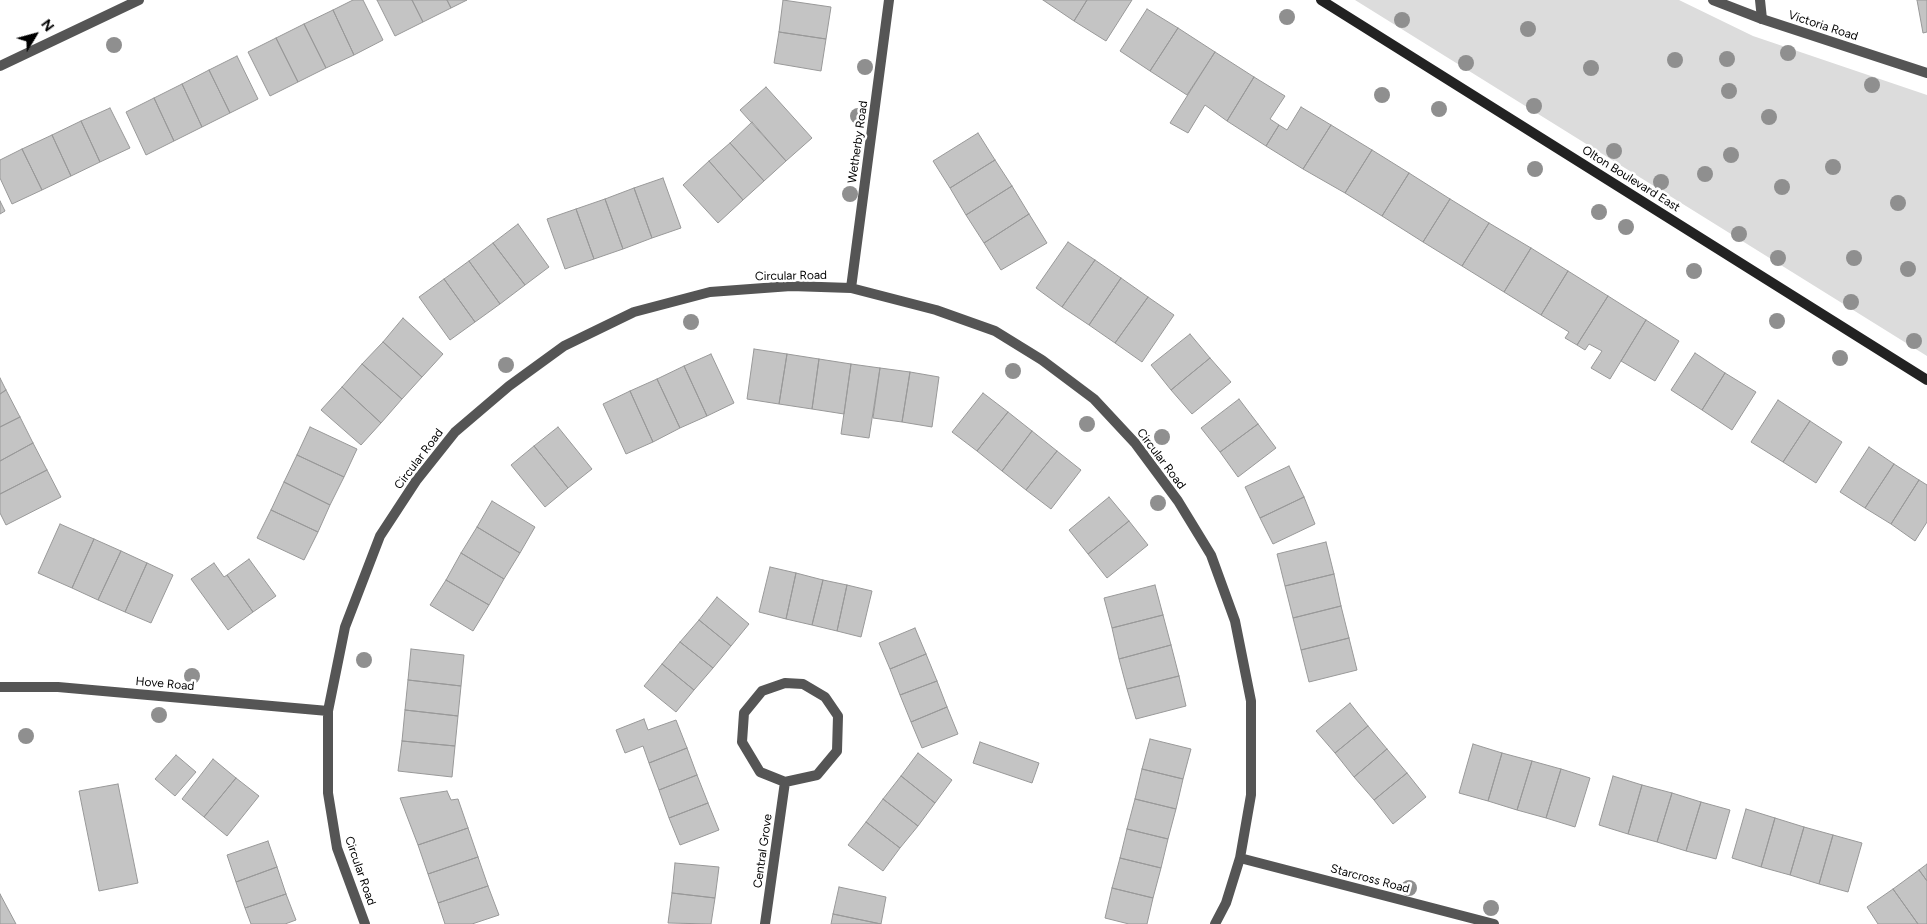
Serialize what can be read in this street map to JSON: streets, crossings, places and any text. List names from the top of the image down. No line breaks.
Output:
{"streets":{"main road":["Olton Boulevard East"],"street":["Victoria Road","Wetherby Road","Circular Road","Hove Road","Central Grove","Starcross Road"]},"crossings":[["Wetherby Road","Circular Road"],["Circular Road","Hove Road"],["Circular Road","Starcross Road"]],"north":"top right"}
